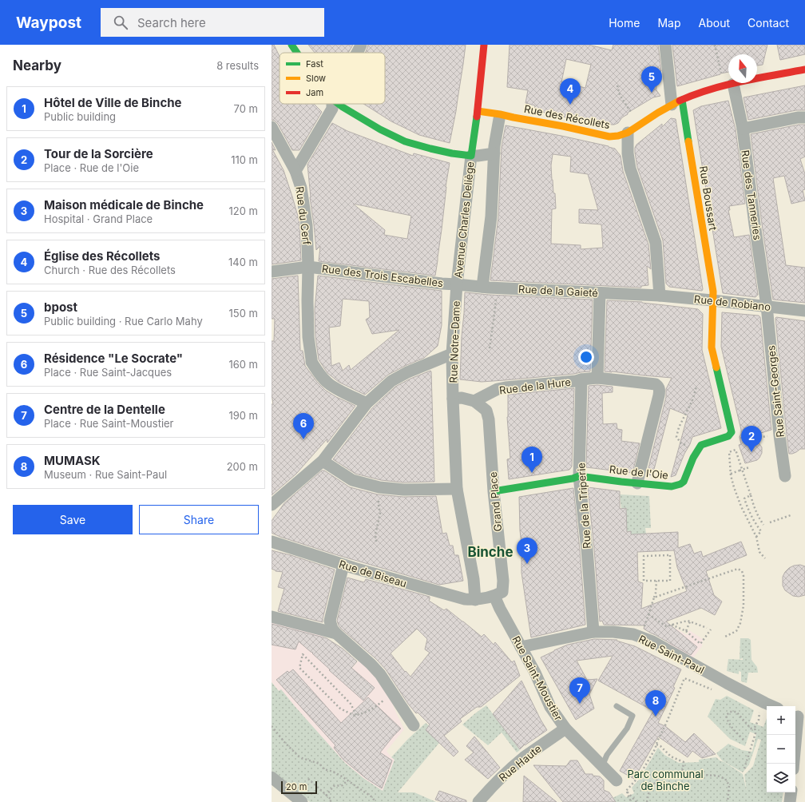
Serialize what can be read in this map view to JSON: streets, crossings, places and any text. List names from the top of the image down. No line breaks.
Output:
{"streets":{"main road":["Rue des Récollets","Rue Boussart","Avenue Charles Deliège","Rue de l'Oie"],"street":["Rue des Tanneries","Rue du Cerf","Rue des Trois Escabelles","Rue de la Gaieté","Rue de Robiano","Rue Notre-Dame","Rue de la Hure","Rue Saint-Georges","Grand Place","Rue de la Triperie","Rue de Biseau","Rue Saint-Paul","Rue Saint-Moustier","Rue Haute"]},"crossings":[["Rue des Récollets","Rue des Tanneries"],["Rue des Récollets","Rue Boussart"],["Rue des Récollets","Avenue Charles Deliège"],["Rue des Tanneries","Rue de Robiano"],["Rue des Tanneries","Rue Saint-Georges"],["Rue Boussart","Rue de Robiano"],["Rue du Cerf","Rue des Trois Escabelles"],["Avenue Charles Deliège","Rue des Trois Escabelles"],["Avenue Charles Deliège","Rue de la Gaieté"],["Avenue Charles Deliège","Rue Notre-Dame"],["Rue des Trois Escabelles","Rue de la Gaieté"],["Rue des Trois Escabelles","Rue Notre-Dame"],["Rue de la Gaieté","Rue de Robiano"],["Rue de la Gaieté","Rue Notre-Dame"],["Rue de Robiano","Rue Saint-Georges"],["Rue de la Hure","Rue de l'Oie"],["Rue de la Hure","Grand Place"],["Rue de la Hure","Rue de la Triperie"],["Rue de l'Oie","Rue de la Triperie"],["Grand Place","Rue Saint-Moustier"],["Rue de la Triperie","Rue Saint-Paul"],["Rue Saint-Paul","Rue Saint-Moustier"],["Rue Saint-Moustier","Rue Haute"]],"districts":["Binche"],"parks":["Parc communal de Binche"],"legend":["Fast","Slow","Jam"],"scale_bar":"20 m","north":"top","page":{"header":"Waypost","search":"Search here","nav":["Home","Map","About","Contact"],"heading":["Nearby","8 results"],"pins":["5","4","6","2","1","3","7","8"],"list":[{"mark":"1","name":"Hôtel de Ville de Binche","note":"Public building","value":"70 m"},{"mark":"2","name":"Tour de la Sorcière","note":"Place · Rue de l'Oie","value":"110 m"},{"mark":"3","name":"Maison médicale de Binche","note":"Hospital · Grand Place","value":"120 m"},{"mark":"4","name":"Église des Récollets","note":"Church · Rue des Récollets","value":"140 m"},{"mark":"5","name":"bpost","note":"Public building · Rue Carlo Mahy","value":"150 m"},{"mark":"6","name":"Résidence \"Le Socrate\"","note":"Place · Rue Saint-Jacques","value":"160 m"},{"mark":"7","name":"Centre de la Dentelle","note":"Place · Rue Saint-Moustier","value":"190 m"},{"mark":"8","name":"MUMASK","note":"Museum · Rue Saint-Paul","value":"200 m"}],"buttons":["Save","Share"],"map_buttons":["+","−"],"scale":"20 m"}}
